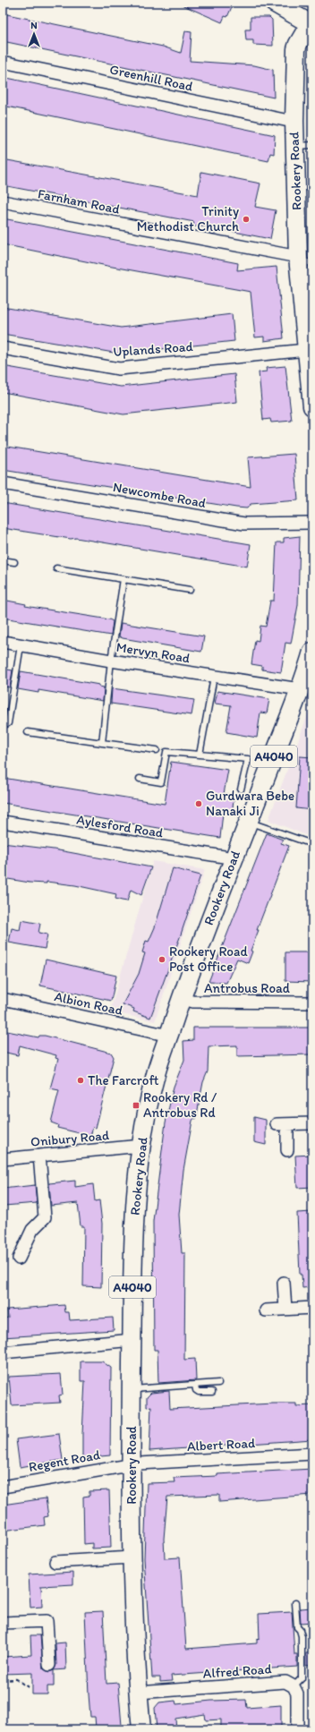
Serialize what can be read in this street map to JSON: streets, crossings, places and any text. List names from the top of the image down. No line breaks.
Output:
{"streets":{"main road":["Rookery Road","A4040"],"street":["Greenhill Road","Farnham Road","Uplands Road","Newcombe Road","Mervyn Road","Aylesford Road","Antrobus Road","Albion Road","Onibury Road","Albert Road","Regent Road","Alfred Road"]},"crossings":[["Greenhill Road","Rookery Road"],["Rookery Road","Farnham Road"],["Rookery Road","Uplands Road"],["Rookery Road","Mervyn Road"],["Rookery Road","Aylesford Road"],["Rookery Road","Antrobus Road"],["Rookery Road","Albion Road"],["Rookery Road","Onibury Road"],["Rookery Road","Albert Road"],["Rookery Road","Regent Road"],["Rookery Road","Alfred Road"],["Albert Road","Regent Road"]],"places":{"other":["Trinity Methodist Church","Gurdwara Bebe Nanaki Ji","Rookery Road Post Office","The Farcroft"],"transit":["Rookery Rd / Antrobus Rd"]},"north":"top"}
